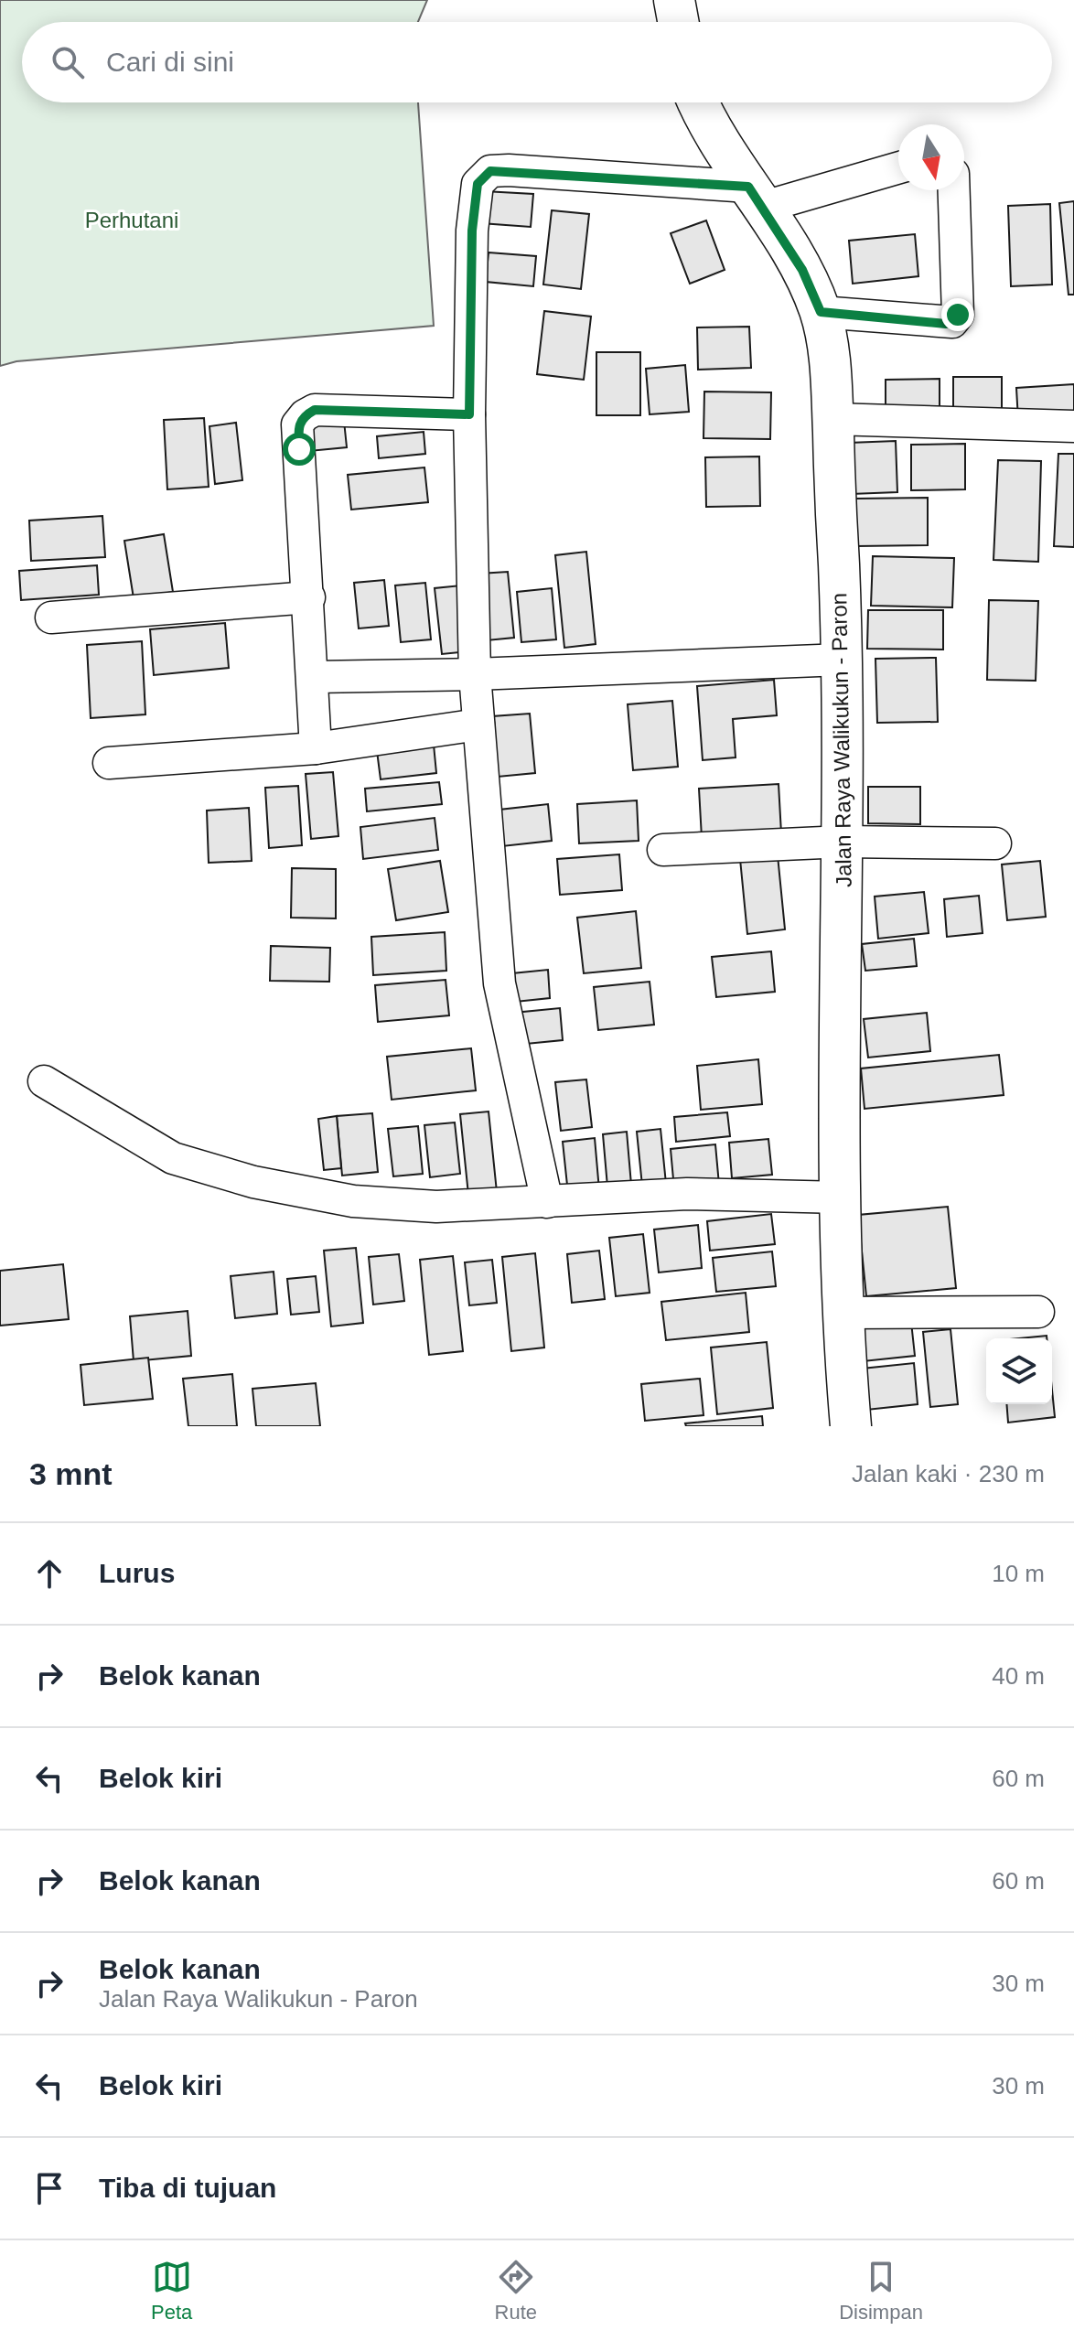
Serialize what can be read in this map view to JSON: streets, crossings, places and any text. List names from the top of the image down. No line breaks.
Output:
{"streets":{"main road":["Jalan Raya Walikukun - Paron"]},"parks":["Perhutani"],"north":"bottom","page":{"search":"Cari di sini","heading":["3 mnt","Jalan kaki · 230 m"],"list":[["Lurus","10 m"],["Belok kanan","40 m"],["Belok kiri","60 m"],["Belok kanan","60 m"],["Belok kanan","Jalan Raya Walikukun - Paron","30 m"],["Belok kiri","30 m"],"Tiba di tujuan"],"nav":["Peta","Rute","Disimpan"]}}
